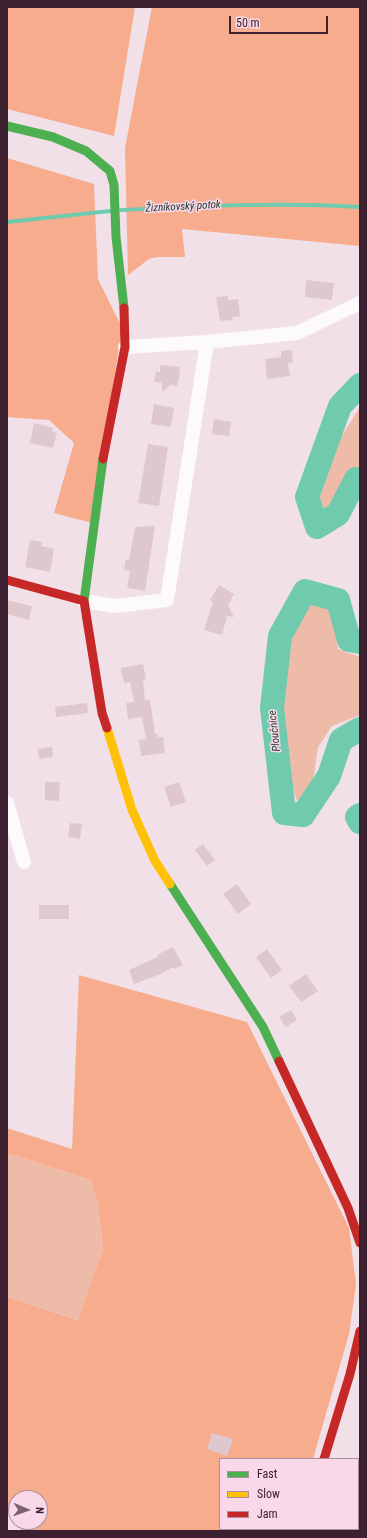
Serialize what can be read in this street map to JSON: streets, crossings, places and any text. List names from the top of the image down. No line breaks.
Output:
{"water":["Žizníkovský potok","Ploučnice"],"legend":["Fast","Slow","Jam"],"scale_bar":"50 m","north":"right"}
